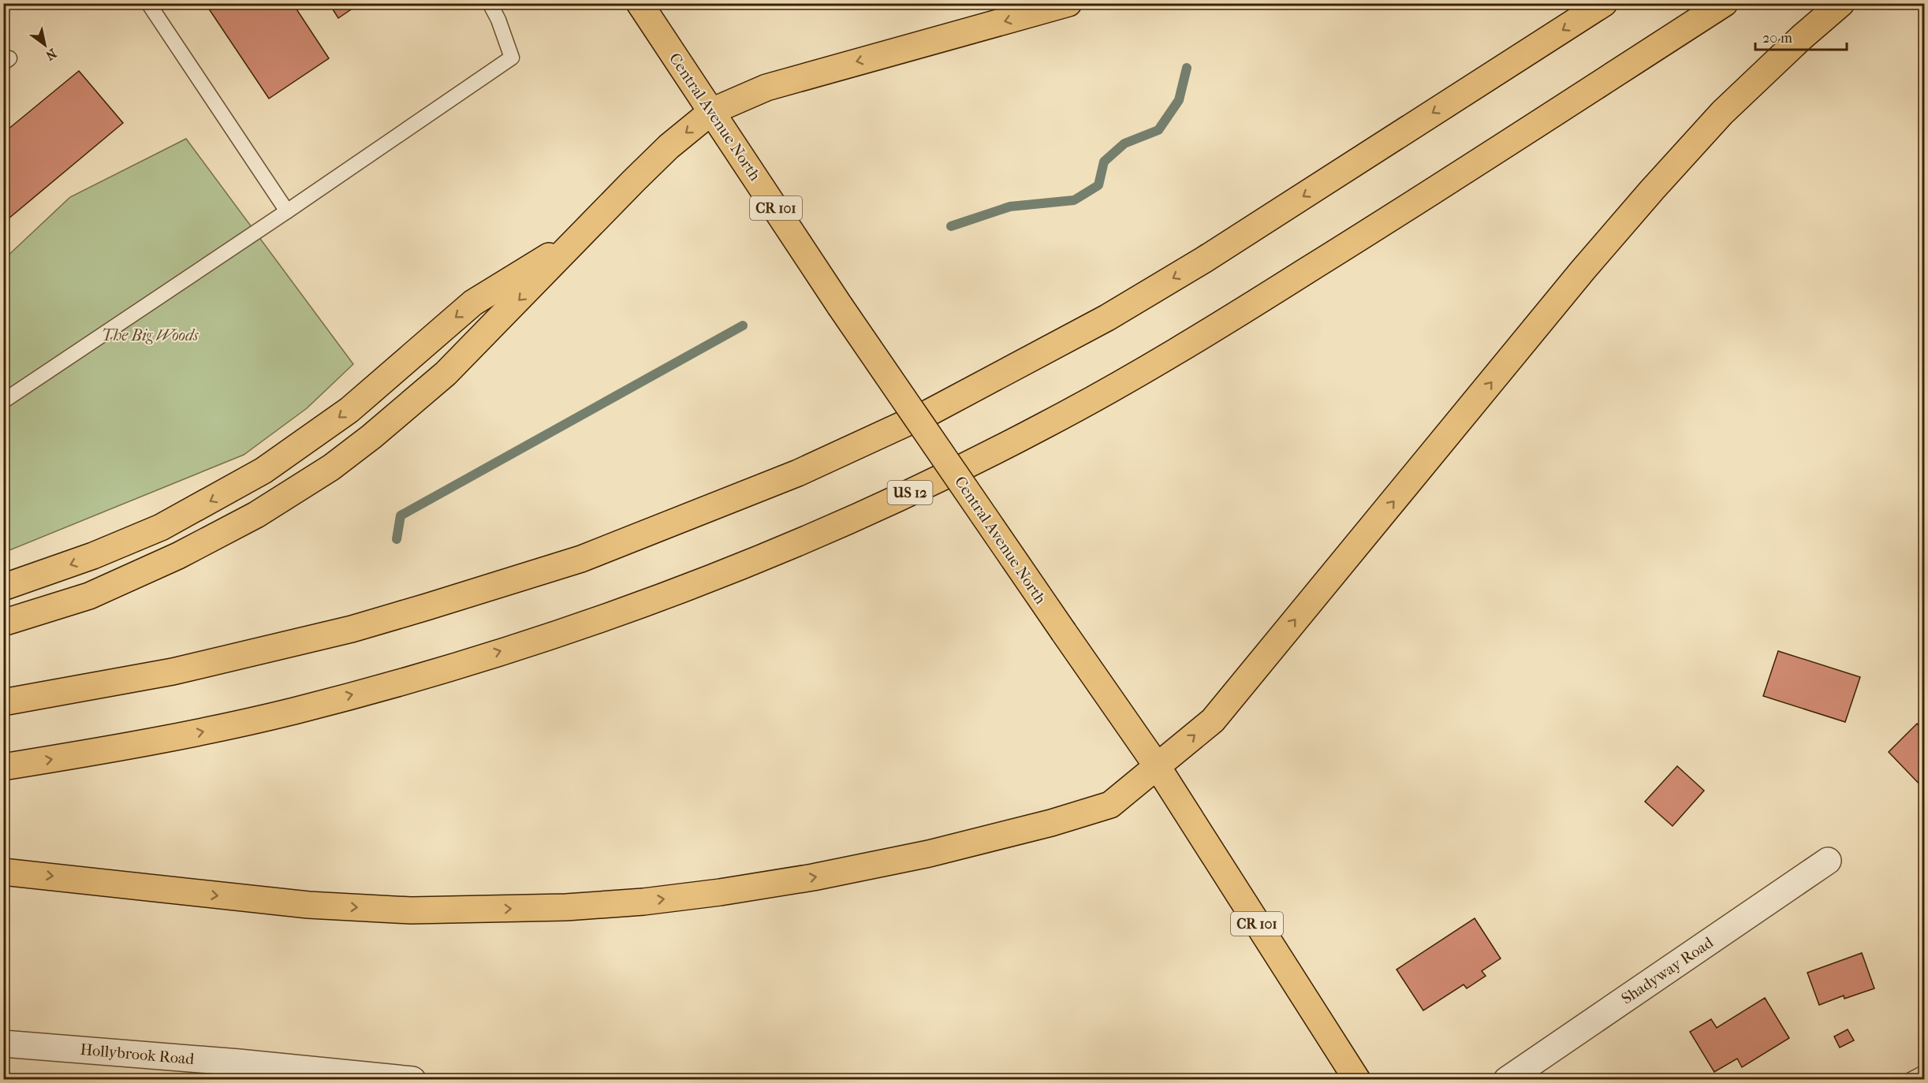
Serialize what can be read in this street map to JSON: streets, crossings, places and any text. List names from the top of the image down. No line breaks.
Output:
{"streets":{"main road":["Central Avenue North","CR 101","US 12"],"street":["Shadyway Road","Hollybrook Road"]},"parks":["The Big Woods"],"scale_bar":"20 m","north":"bottom right"}
